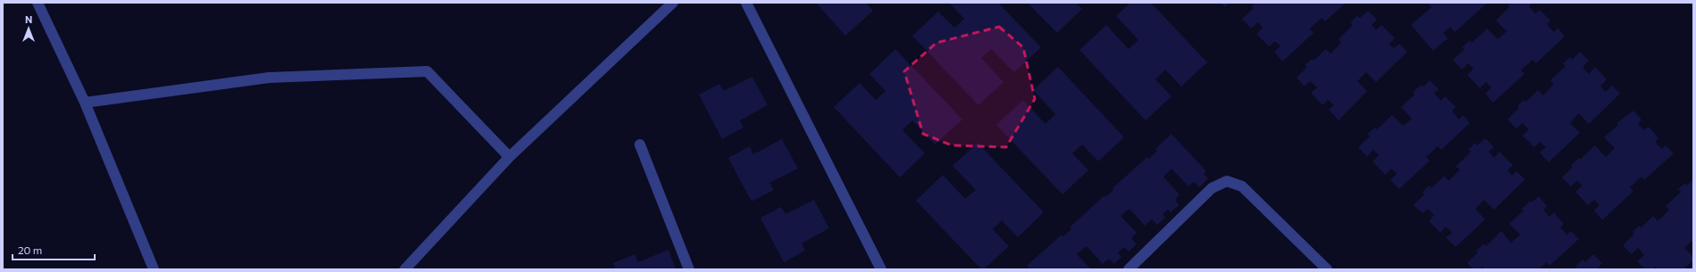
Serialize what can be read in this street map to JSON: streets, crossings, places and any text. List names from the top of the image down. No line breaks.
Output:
{"scale_bar":"20 m","north":"top"}
